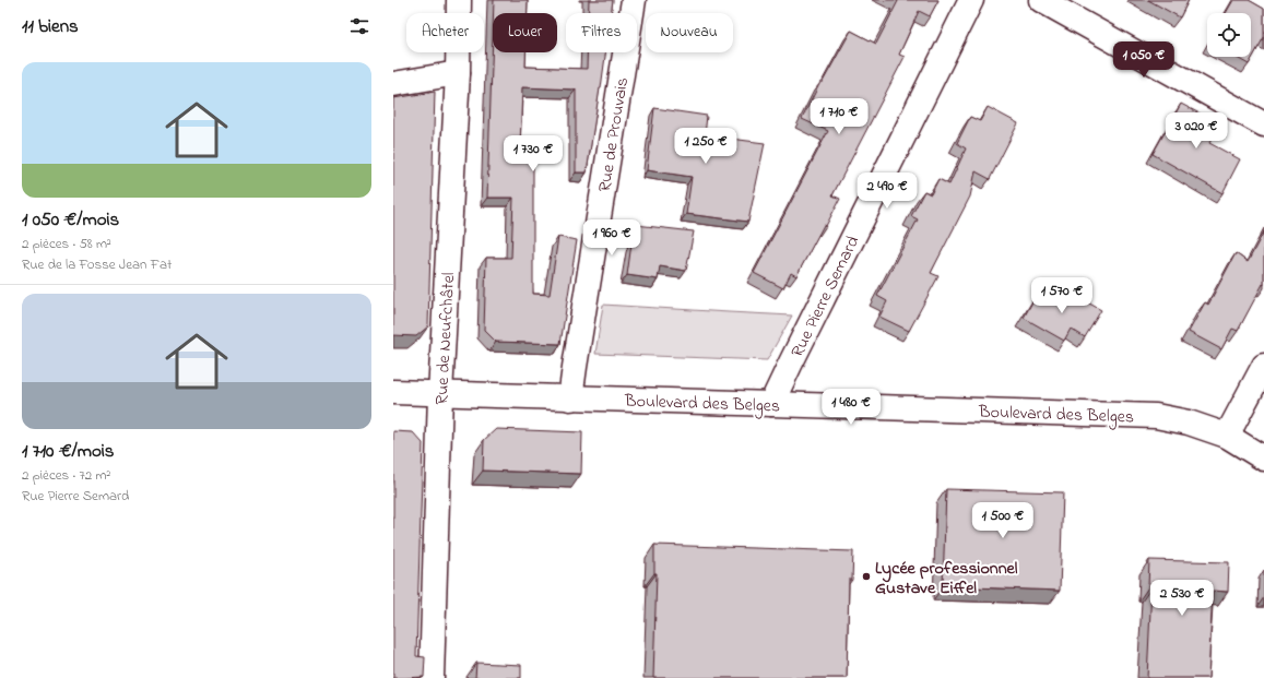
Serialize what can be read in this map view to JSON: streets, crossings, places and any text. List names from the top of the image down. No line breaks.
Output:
{"streets":{"main road":["Rue de Prouvais","Rue Pierre Semard","Rue de Neufchâtel","Boulevard des Belges"]},"crossings":[["Rue de Prouvais","Boulevard des Belges"],["Rue Pierre Semard","Boulevard des Belges"],["Rue de Neufchâtel","Boulevard des Belges"]],"places":["Lycée professionnel Gustave Eiffel"],"page":{"heading":"11 biens","chip":["Acheter","Louer","Filtres","Nouveau"],"price":["1 050 €","1 710 €","3 020 €","1 250 €","1 730 €","2 490 €","1 960 €","1 570 €","1 480 €","1 500 €","2 530 €"],"list":[{"name":"1 050 €/mois","note":"2 pièces · 58 m² · Rue de la Fosse Jean Fat"},{"name":"1 710 €/mois","note":"2 pièces · 72 m² · Rue Pierre Semard"}]}}
